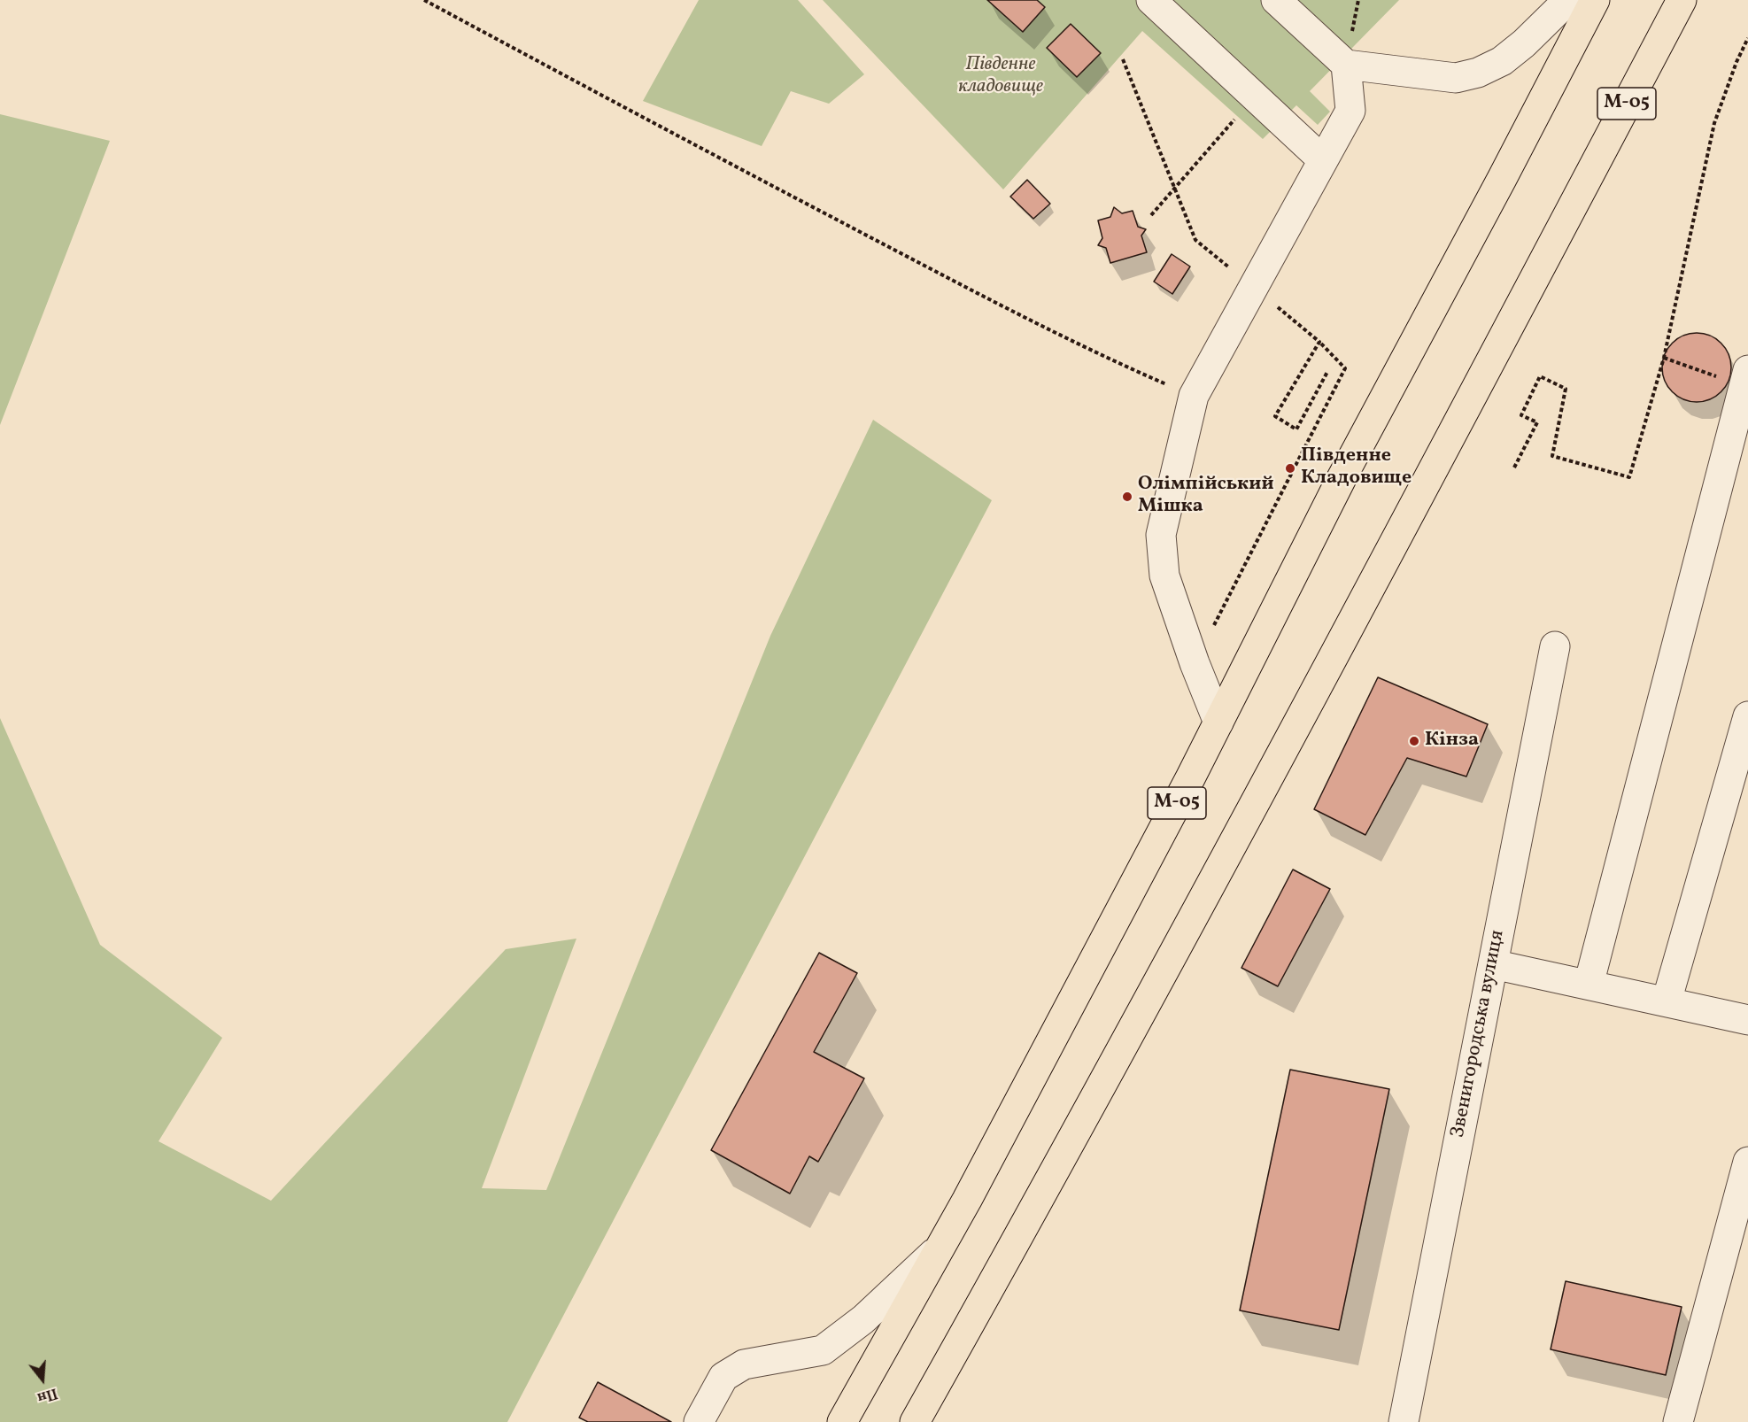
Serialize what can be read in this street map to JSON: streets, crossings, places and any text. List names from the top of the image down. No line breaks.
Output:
{"streets":{"highway":["М-05"],"street":["Звенигородська вулиця"]},"parks":["Південне кладовище"],"places":["Південне Кладовище","Олімпійський Мішка","Кінза"],"north":"bottom"}
